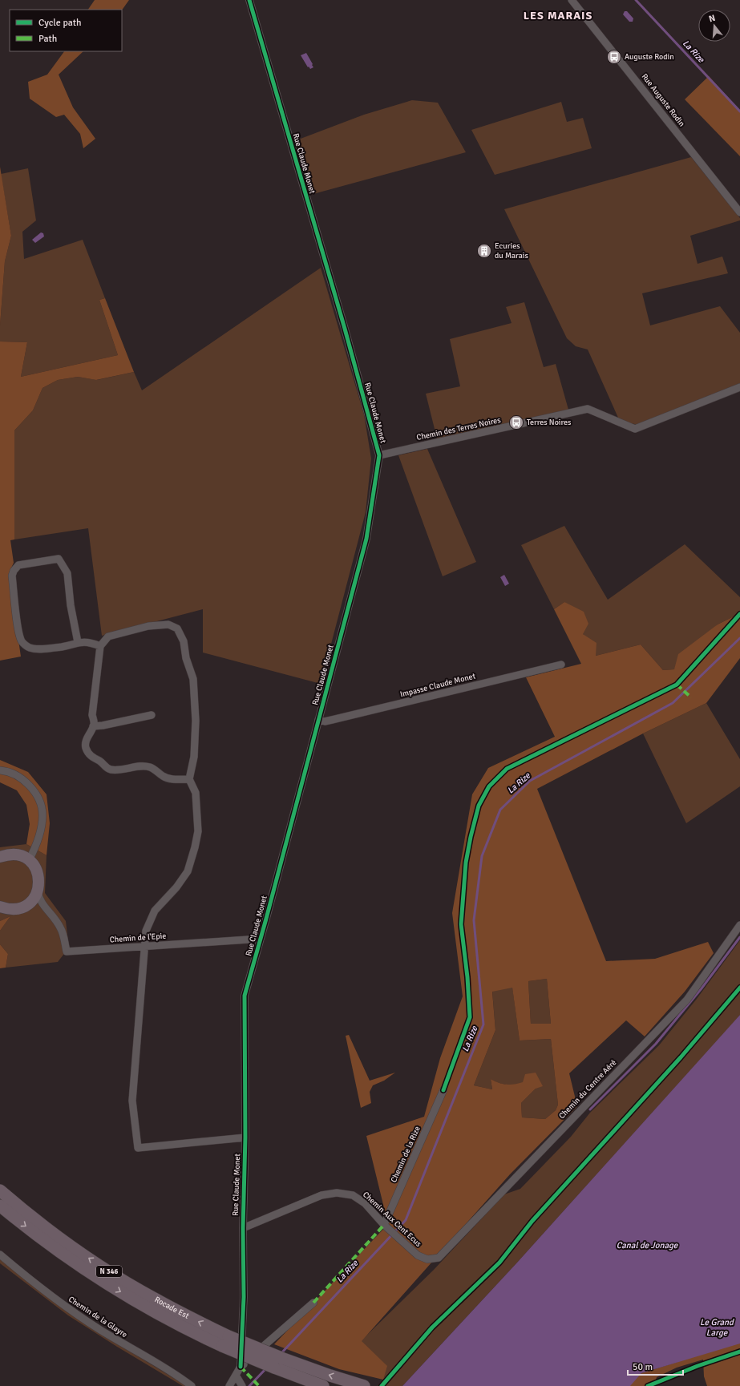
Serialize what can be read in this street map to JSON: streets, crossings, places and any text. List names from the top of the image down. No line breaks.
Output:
{"streets":{"highway":["N 346","Rocade Est"],"street":["Rue Auguste Rodin","Rue Claude Monet","Chemin des Terres Noires","Impasse Claude Monet","Chemin de l'Epie","Chemin du Centre Aéré","Chemin de la Rize","Chemin Aux Cent Ecus","Chemin de la Glayre"]},"crossings":[["Rue Claude Monet","Chemin des Terres Noires"],["Rue Claude Monet","Impasse Claude Monet"],["Rue Claude Monet","Chemin de l'Epie"],["Rue Claude Monet","Chemin Aux Cent Ecus"],["Chemin du Centre Aéré","Chemin Aux Cent Ecus"],["Chemin de la Rize","Chemin Aux Cent Ecus"]],"districts":["LES MARAIS"],"water":["La Rize","Canal de Jonage","Le Grand Large"],"places":{"bus stop":["Auguste Rodin","Terres Noires"],"building":["Ecuries du Marais"]},"legend":["Cycle path","Path"],"scale_bar":"50 m","north":"top"}
